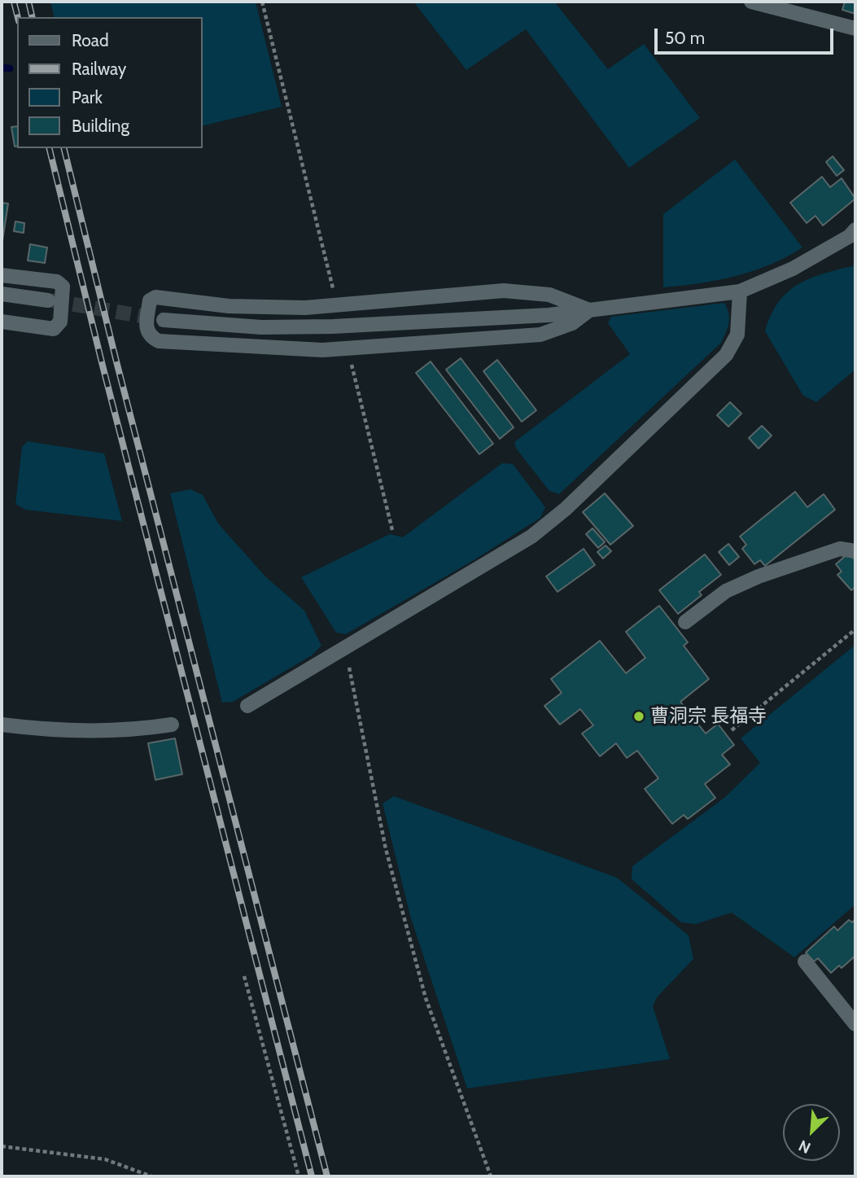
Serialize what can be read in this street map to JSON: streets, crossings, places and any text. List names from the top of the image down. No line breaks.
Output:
{"places":["曹洞宗 長福寺"],"legend":["Road","Railway","Park","Building"],"scale_bar":"50 m","north":"bottom left"}
